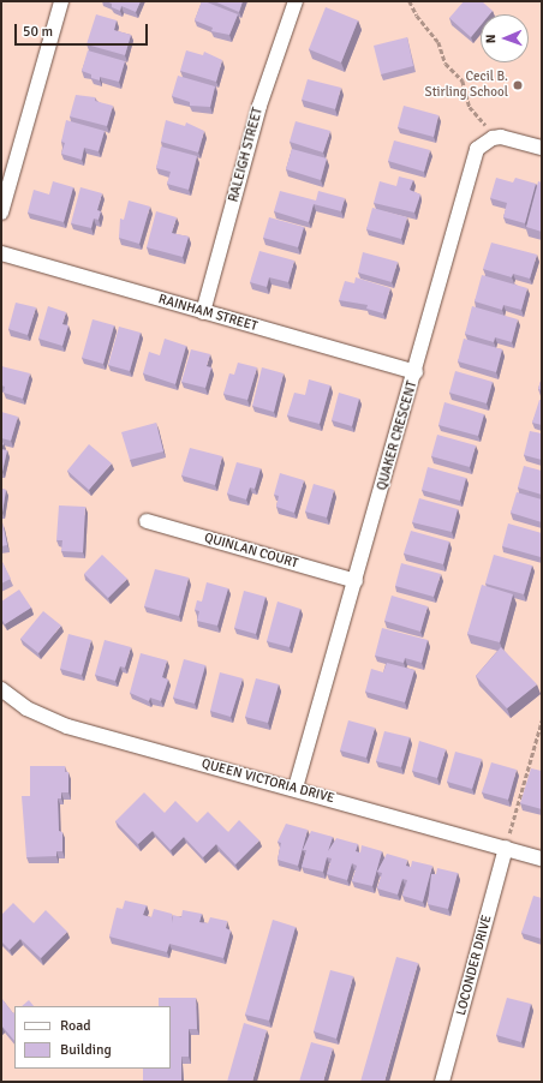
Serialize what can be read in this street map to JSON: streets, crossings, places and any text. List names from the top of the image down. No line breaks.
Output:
{"streets":{"street":["RALEIGH STREET","RAINHAM STREET","QUAKER CRESCENT","QUINLAN COURT","QUEEN VICTORIA DRIVE","LOCONDER DRIVE"]},"crossings":[["RALEIGH STREET","RAINHAM STREET"],["RAINHAM STREET","QUAKER CRESCENT"],["QUAKER CRESCENT","QUINLAN COURT"],["QUAKER CRESCENT","QUEEN VICTORIA DRIVE"],["QUEEN VICTORIA DRIVE","LOCONDER DRIVE"]],"places":["Cecil B. Stirling School"],"legend":["Road","Building"],"scale_bar":"50 m","north":"left"}
